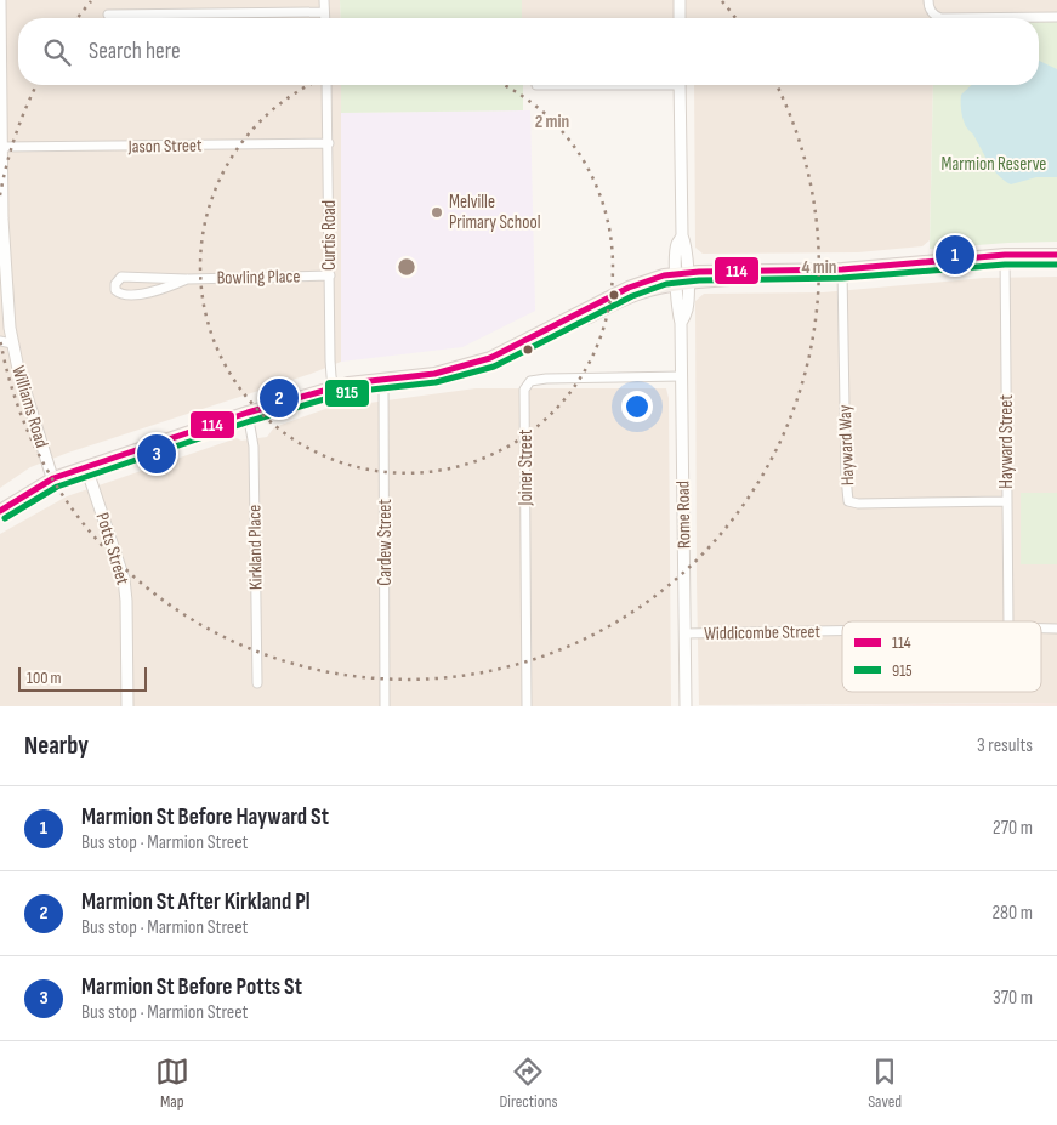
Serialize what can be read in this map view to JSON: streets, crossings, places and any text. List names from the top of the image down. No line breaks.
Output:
{"streets":{"street":["Jason Street","Curtis Road","Bowling Place","Williams Road","Hayward Street","Hayward Way","Joiner Street","Rome Road","Cardew Street","Kirkland Place","Potts Street","Widdicombe Street"]},"crossings":[["Jason Street","Curtis Road"],["Jason Street","Williams Road"],["Curtis Road","Bowling Place"],["Hayward Street","Hayward Way"],["Joiner Street","Rome Road"],["Rome Road","Widdicombe Street"]],"parks":["Marmion Reserve"],"places":["Melville Primary School"],"lines":["transit line 114","transit line 915"],"legend":["114","915"],"scale_bar":"100 m","page":{"search":"Search here","pins":["1","2","3"],"scale":"100 m","heading":["Nearby","3 results"],"list":[{"mark":"1","name":"Marmion St Before Hayward St","note":"Bus stop · Marmion Street","value":"270 m"},{"mark":"2","name":"Marmion St After Kirkland Pl","note":"Bus stop · Marmion Street","value":"280 m"},{"mark":"3","name":"Marmion St Before Potts St","note":"Bus stop · Marmion Street","value":"370 m"}],"nav":["Map","Directions","Saved"]},"rings":["2 min","4 min"]}
